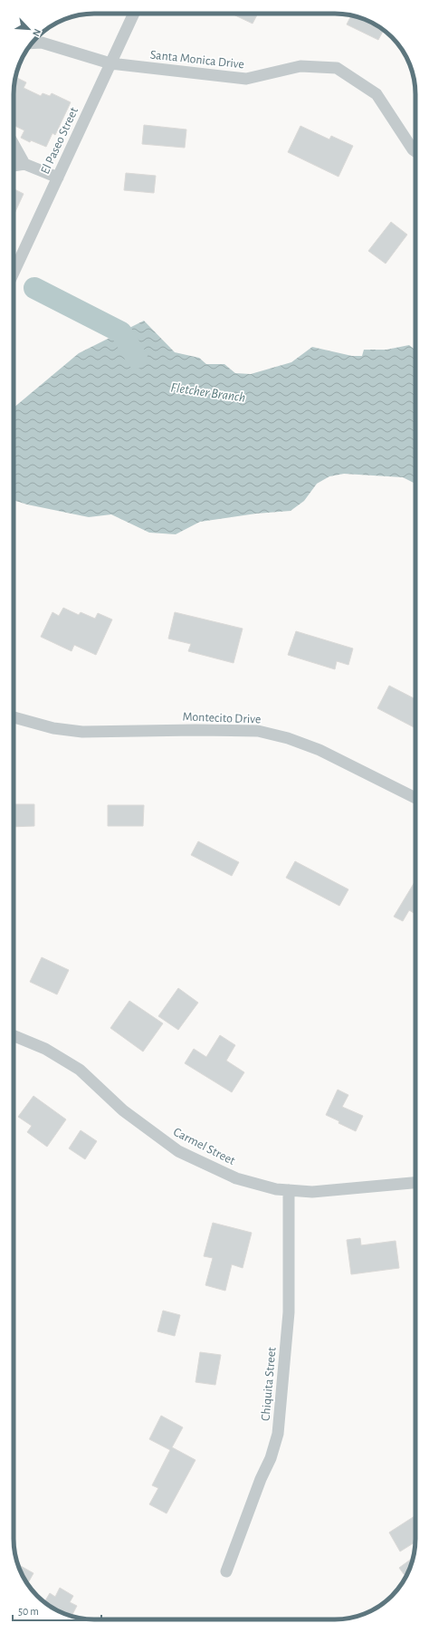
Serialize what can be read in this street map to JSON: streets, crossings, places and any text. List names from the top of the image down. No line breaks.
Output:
{"streets":{"street":["Santa Monica Drive","El Paseo Street","Montecito Drive","Carmel Street","Chiquita Street"]},"crossings":[["Santa Monica Drive","El Paseo Street"],["Carmel Street","Chiquita Street"]],"water":["Fletcher Branch"],"scale_bar":"50 m","north":"bottom right"}
